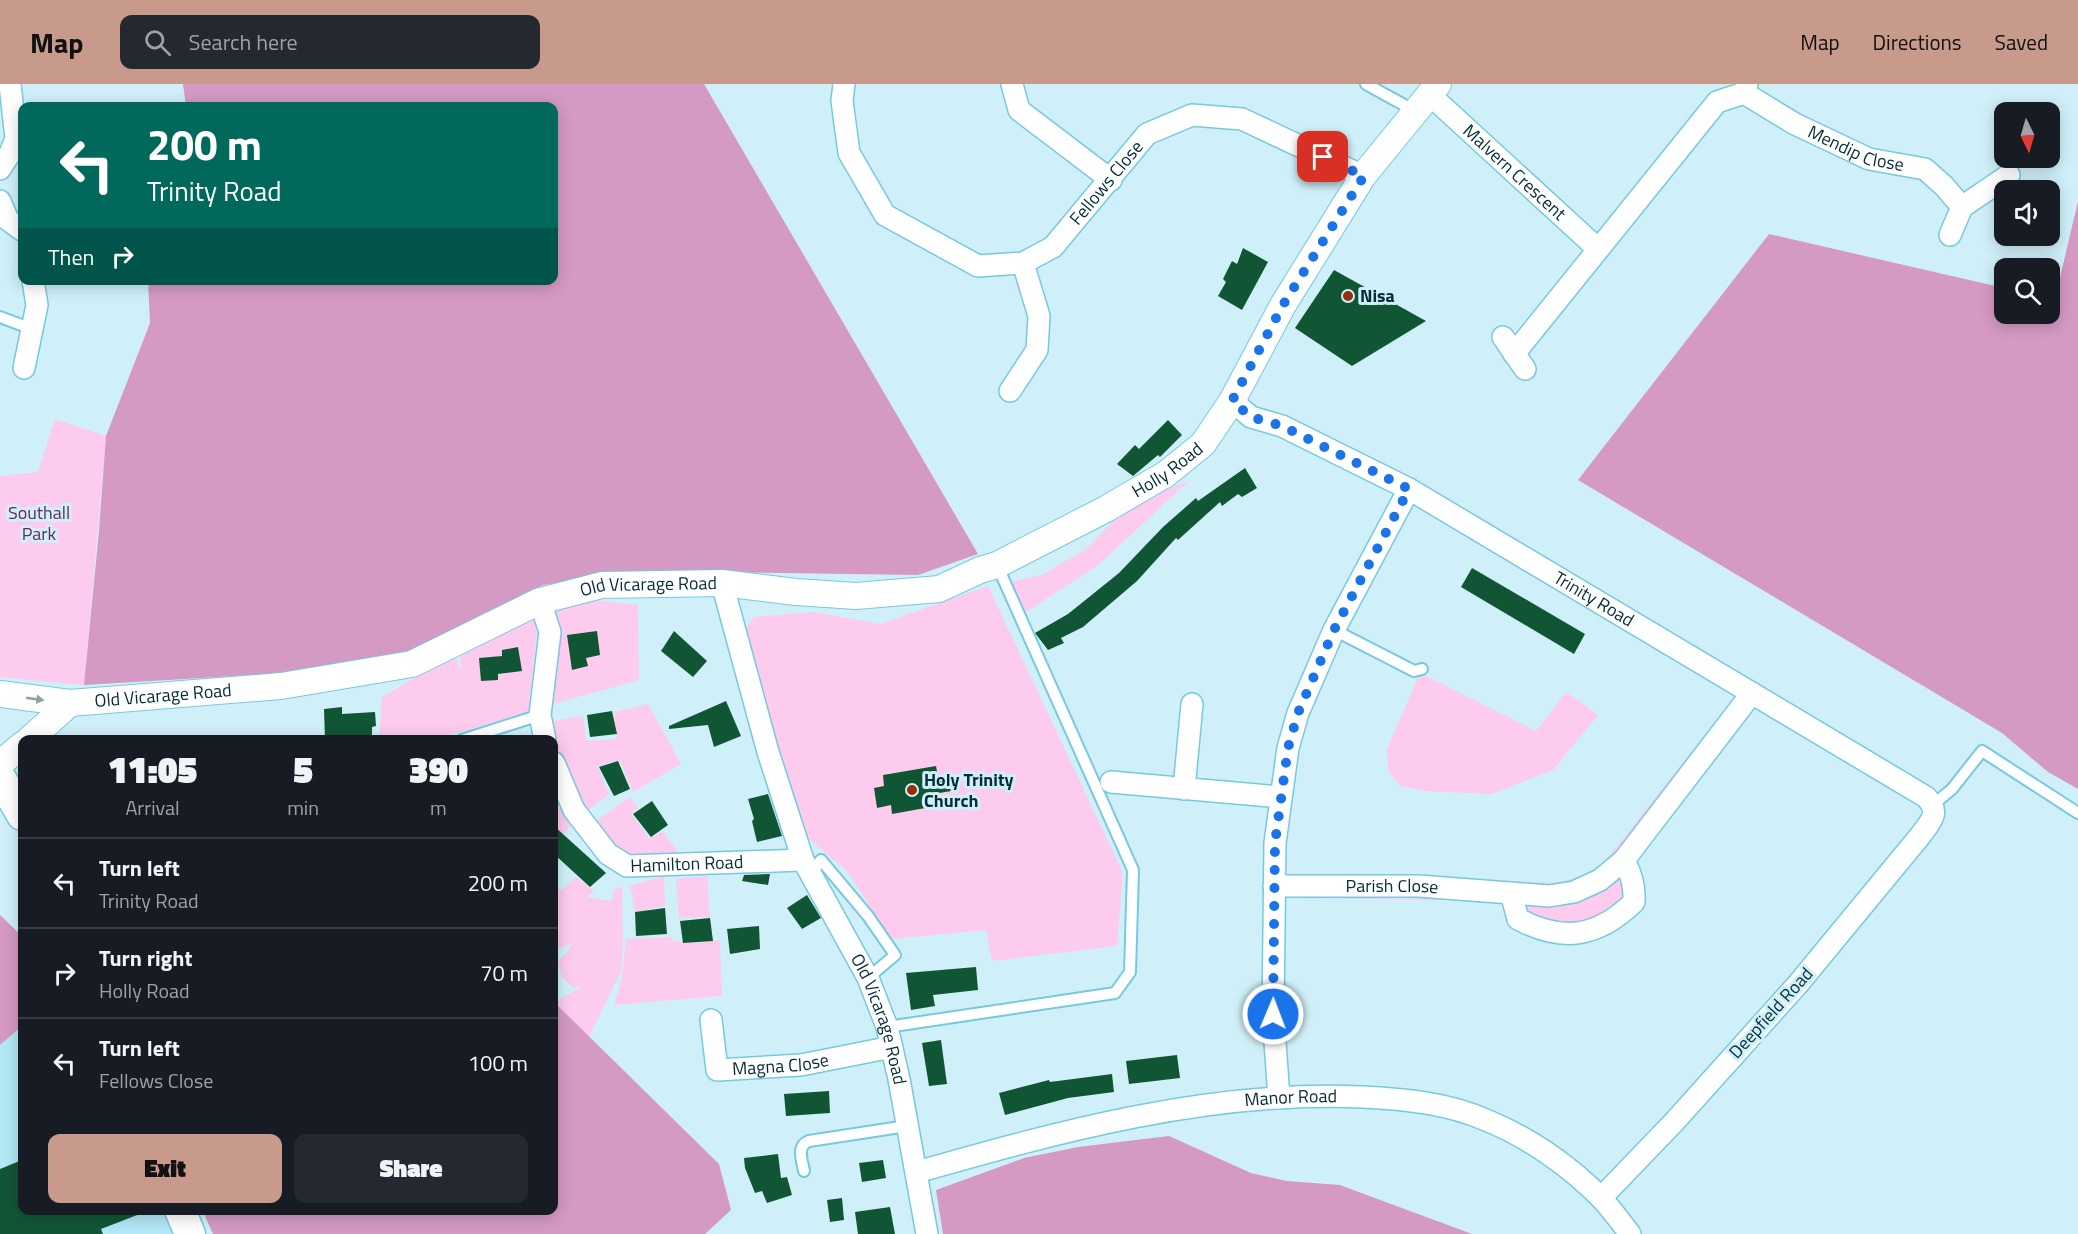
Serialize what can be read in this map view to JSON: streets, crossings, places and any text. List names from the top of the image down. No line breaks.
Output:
{"streets":{"street":["Mendip Close","Malvern Crescent","Fellows Close","Holly Road","Old Vicarage Road","Trinity Road","Hamilton Road","Parish Close","Deepfield Road","Magna Close","Manor Road"]},"crossings":[["Malvern Crescent","Holly Road"],["Fellows Close","Holly Road"],["Holly Road","Old Vicarage Road"],["Holly Road","Trinity Road"],["Old Vicarage Road","Hamilton Road"],["Old Vicarage Road","Magna Close"],["Old Vicarage Road","Manor Road"],["Trinity Road","Parish Close"],["Trinity Road","Deepfield Road"],["Deepfield Road","Manor Road"]],"parks":["Southall Park"],"places":["Nisa","Holy Trinity Church"],"north":"bottom","page":{"header":"Map","search":"Search here","nav":["Map","Directions","Saved"],"turn":["200 m","Trinity Road"],"then":"Then","eta":["11:05","Arrival","5","min","390","m"],"list":[{"name":"Turn left","note":"Trinity Road","value":"200 m"},{"name":"Turn right","note":"Holly Road","value":"70 m"},{"name":"Turn left","note":"Fellows Close","value":"100 m"}],"buttons":["Exit","Share"]}}
